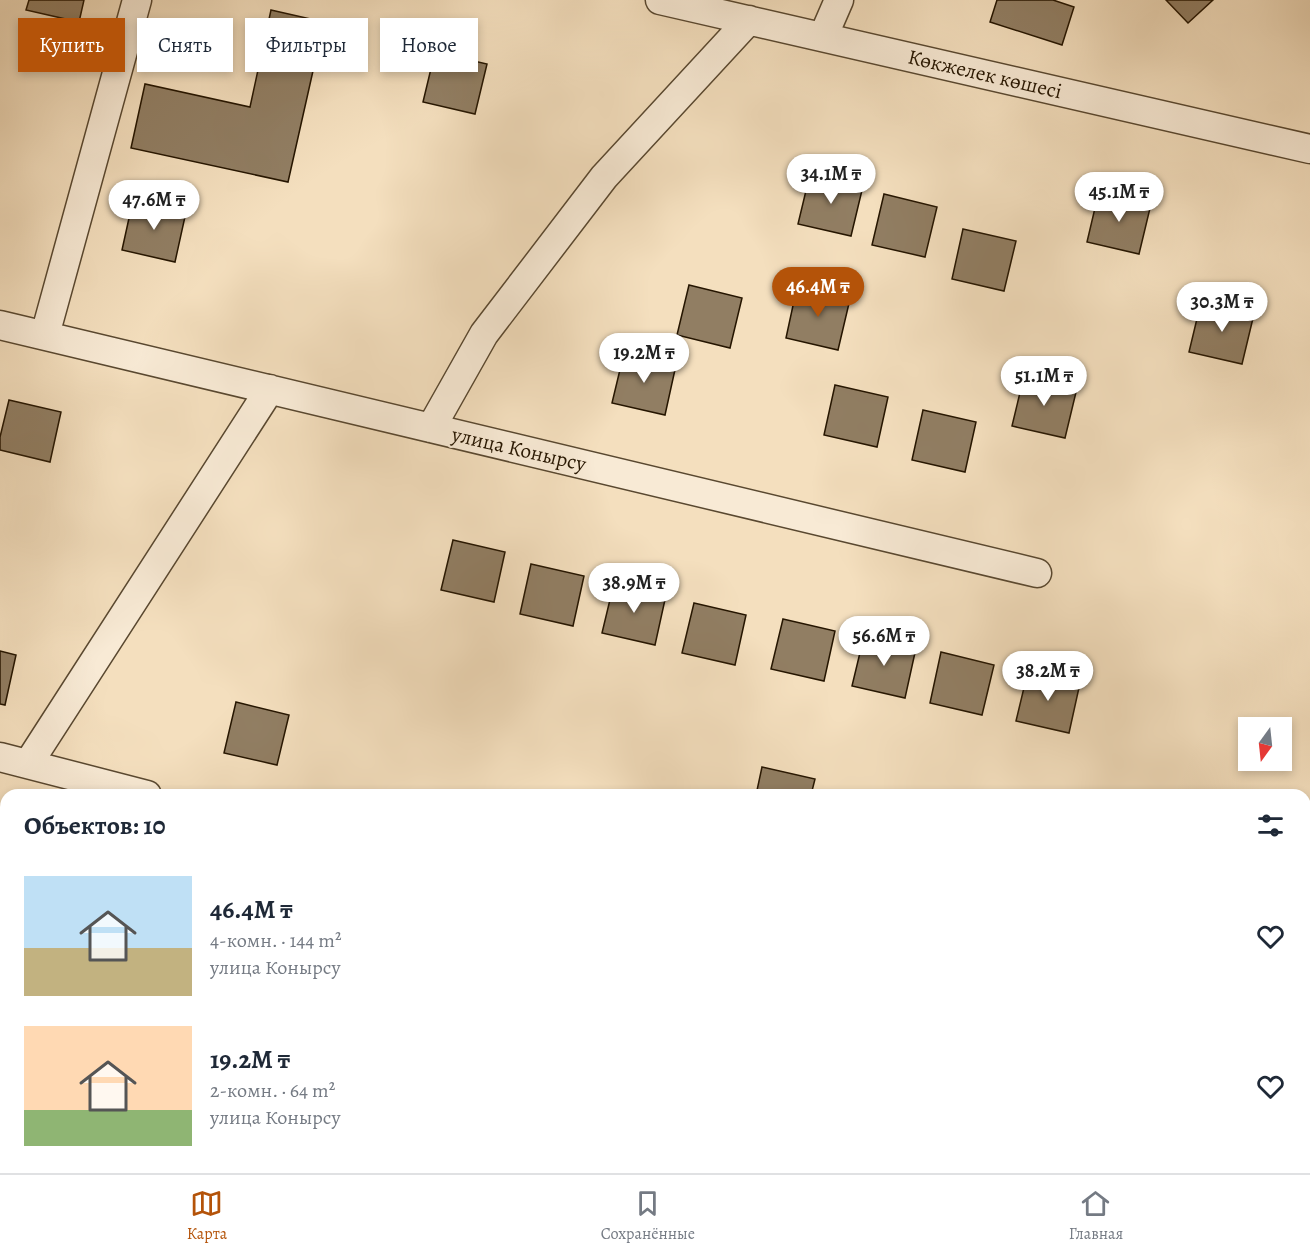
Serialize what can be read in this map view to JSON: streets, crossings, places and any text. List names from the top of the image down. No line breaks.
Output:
{"streets":{"street":["Көкжелек көшесі","улица Конырсу"]},"north":"bottom","page":{"chip":["Купить","Снять","Фильтры","Новое"],"price":["34.1M ₸","45.1M ₸","47.6M ₸","46.4M ₸","30.3M ₸","19.2M ₸","51.1M ₸","38.9M ₸","56.6M ₸","38.2M ₸"],"heading":"Объектов: 10","list":[{"name":"46.4M ₸","note":"4-комн. · 144 m² · улица Конырсу"},{"name":"19.2M ₸","note":"2-комн. · 64 m² · улица Конырсу"}],"tabs":["Карта","Сохранённые","Главная"]}}
